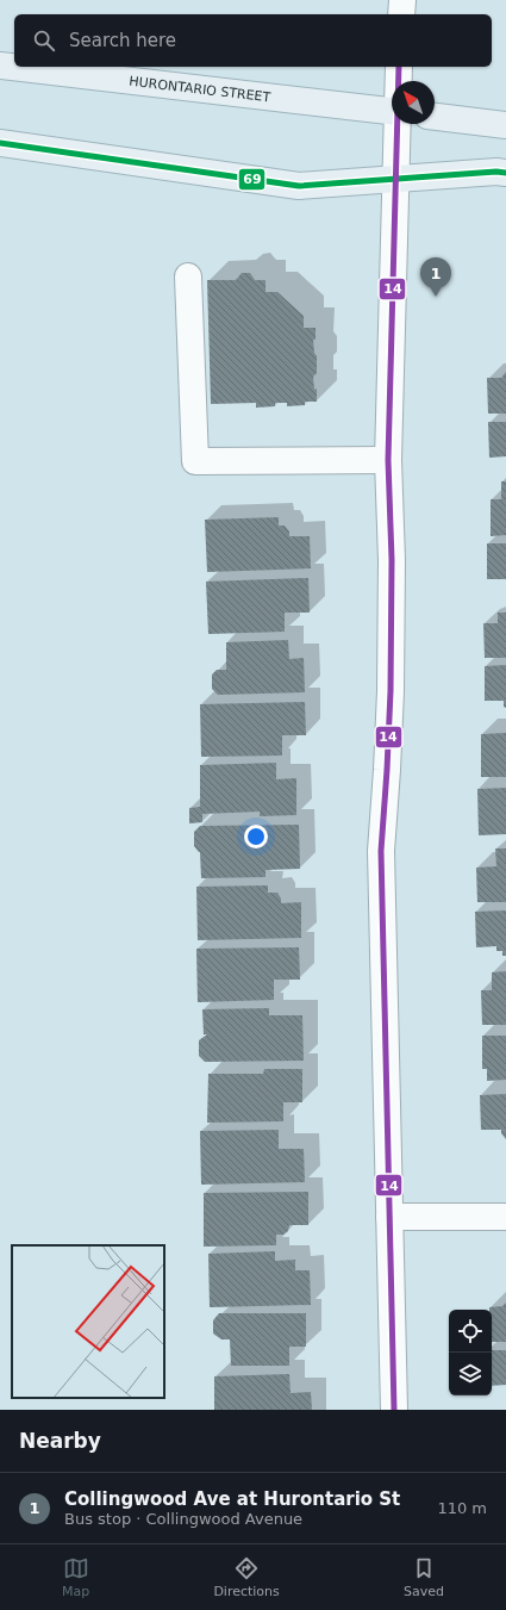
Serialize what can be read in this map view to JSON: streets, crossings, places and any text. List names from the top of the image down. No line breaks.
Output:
{"streets":{"main road":["HURONTARIO STREET"]},"lines":["transit line 14","transit line 69"],"north":"top left","page":{"search":"Search here","pins":"1","heading":"Nearby","list":[{"mark":"1","name":"Collingwood Ave at Hurontario St","note":"Bus stop · Collingwood Avenue","value":"110 m"}],"nav":["Map","Directions","Saved"]}}
